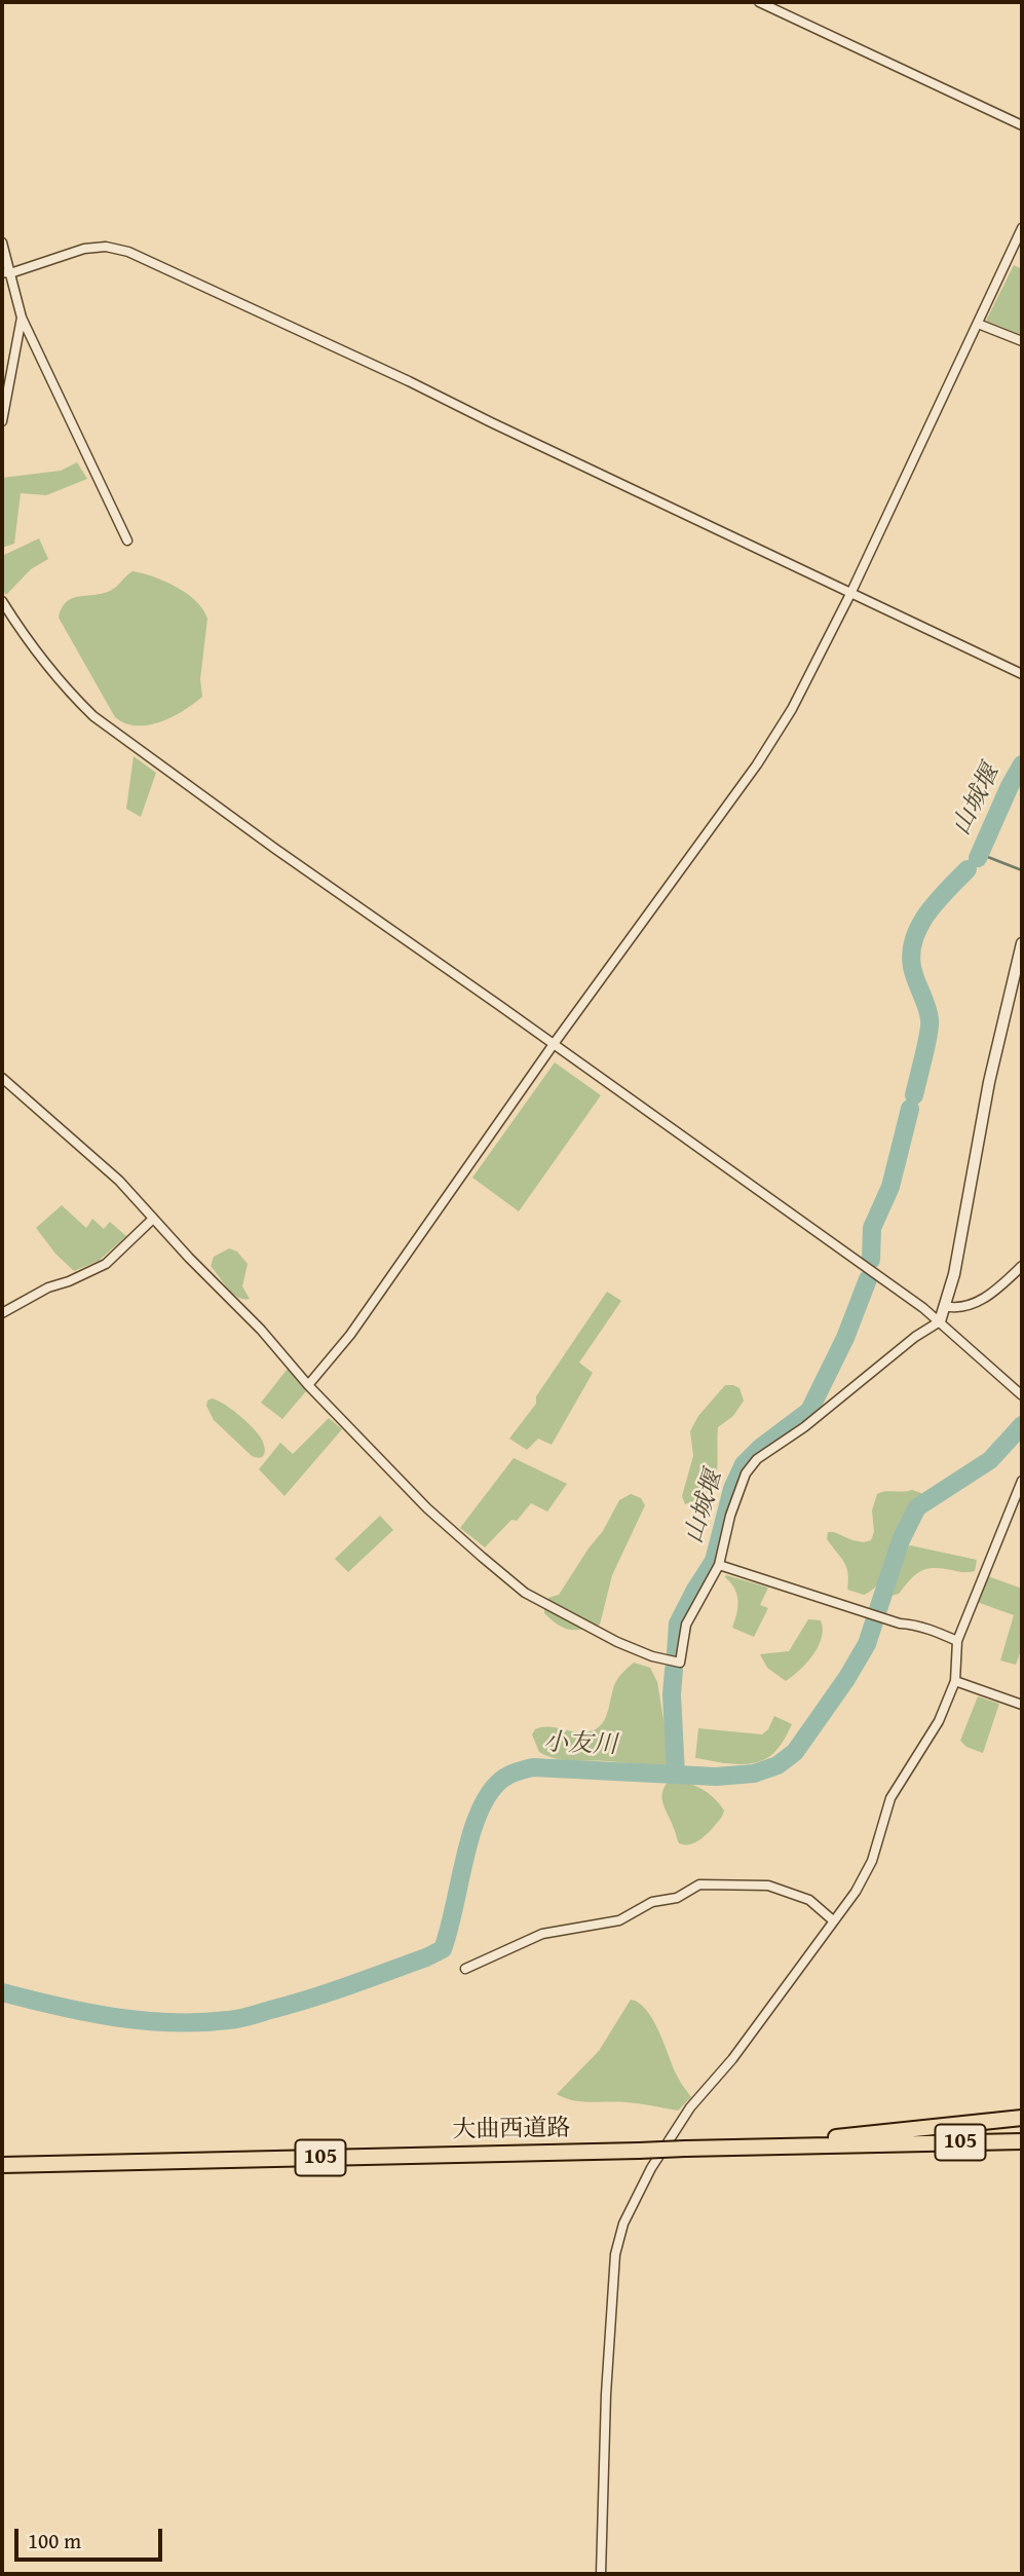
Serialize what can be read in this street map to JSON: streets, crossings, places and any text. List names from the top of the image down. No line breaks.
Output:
{"streets":{"highway":["大曲西道路","105"]},"water":["山城堰","小友川"],"scale_bar":"100 m"}
